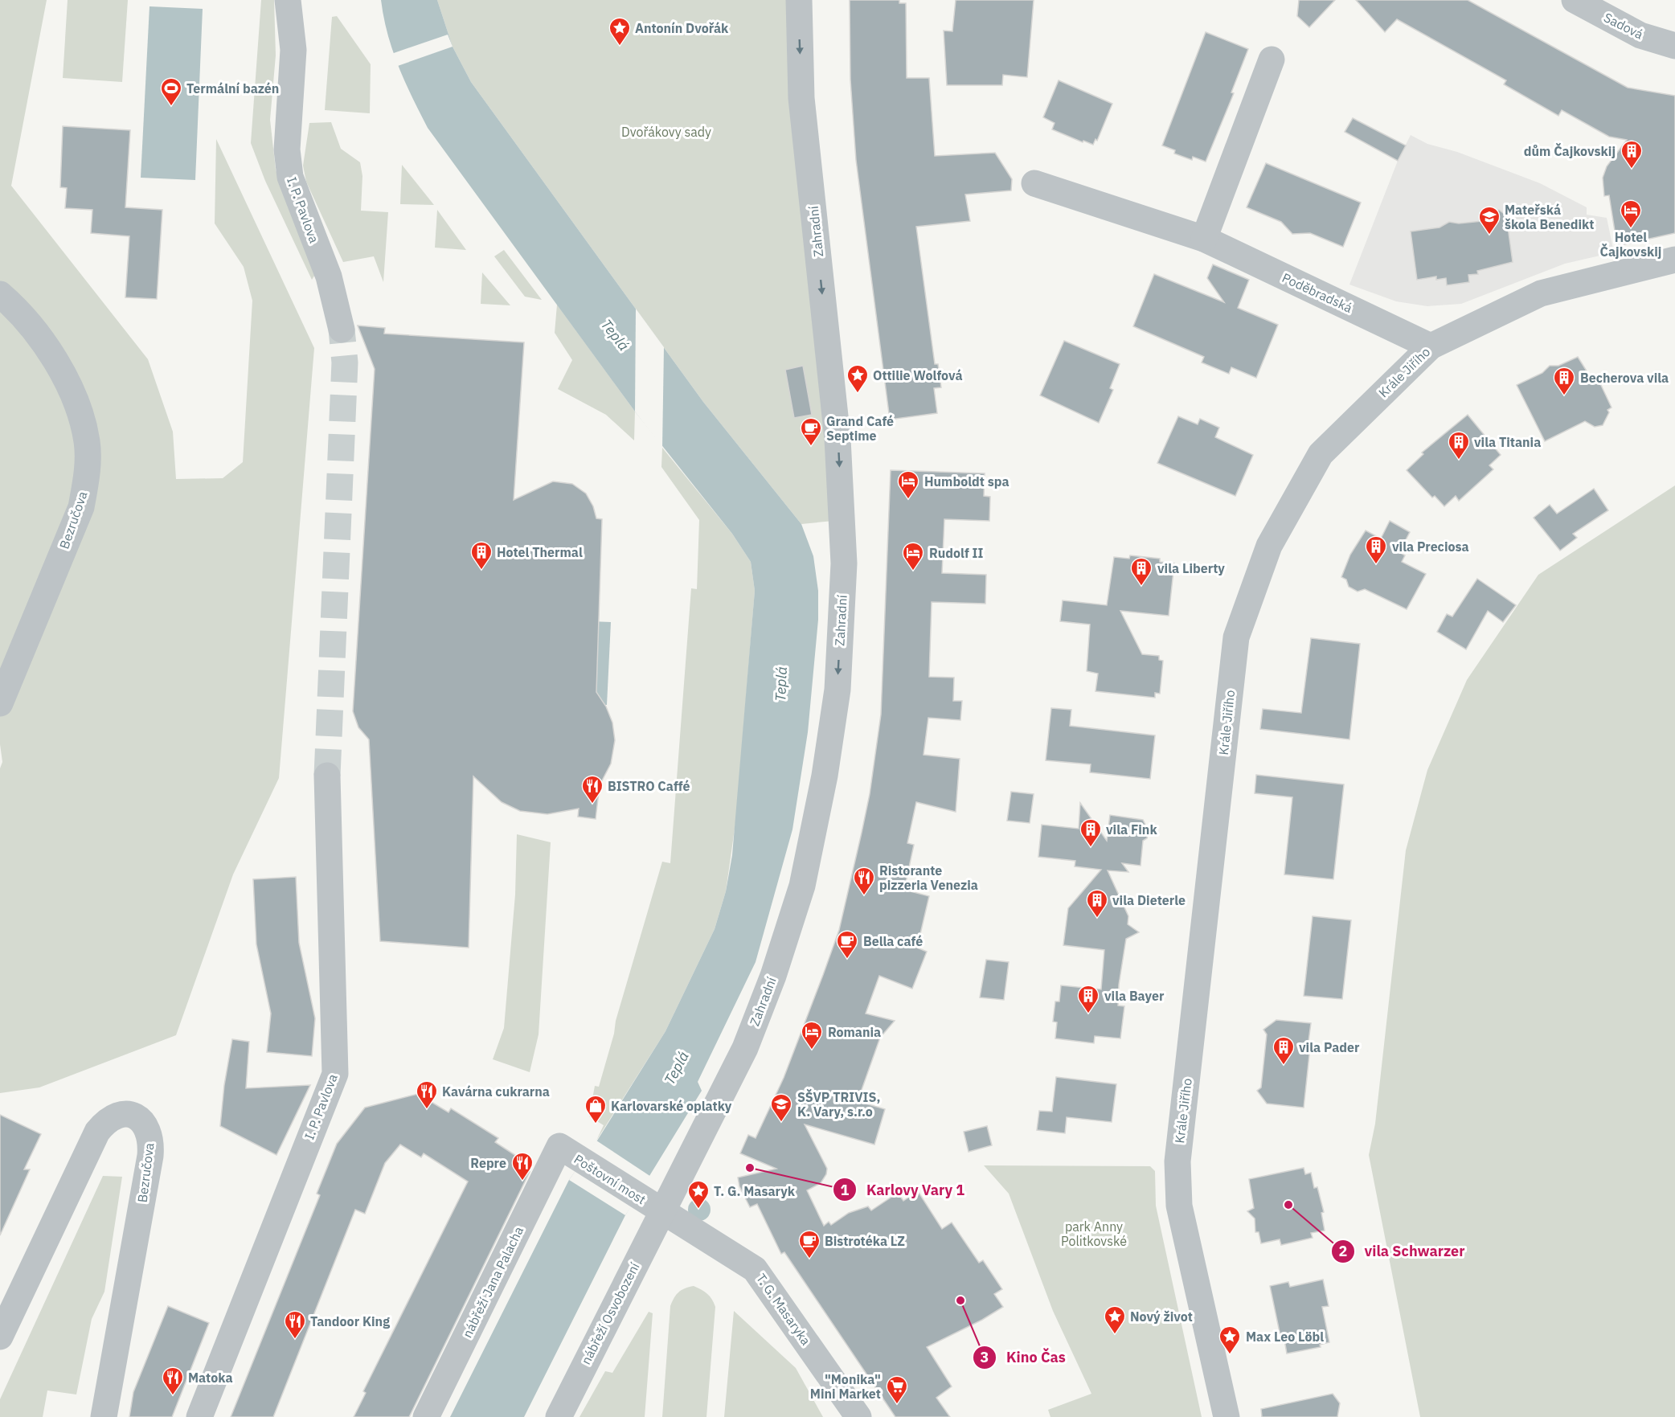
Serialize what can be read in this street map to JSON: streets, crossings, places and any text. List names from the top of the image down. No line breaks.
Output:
{"streets":{"street":["Sadová","I. P. Pavlova","Zahradní","Poděbradská","Krále Jiřího","Bezručova","Poštovní most","nábřeží Jana Palacha","T. G. Masaryka","nábřeží Osvobození"]},"crossings":[["Zahradní","Poštovní most"],["Zahradní","T. G. Masaryka"],["Zahradní","nábřeží Osvobození"],["Poděbradská","Krále Jiřího"],["Poštovní most","nábřeží Jana Palacha"],["Poštovní most","T. G. Masaryka"],["Poštovní most","nábřeží Osvobození"],["T. G. Masaryka","nábřeží Osvobození"]],"one_way":["Zahradní"],"water":["Teplá"],"parks":["Dvořákovy sady","park Anny Politkovské"],"places":{"place":["Antonín Dvořák","Ottilie Wolfová","T. G. Masaryk","Nový život","Max Leo Löbl"],"sports":["Termální bazén"],"building":["dům Čajkovskij","Becherova vila","vila Titania","vila Preciosa","Hotel Thermal","vila Liberty","vila Fink","vila Dieterle","vila Bayer","vila Pader"],"hotel":["Hotel Čajkovskij","Humboldt spa","Rudolf II","Romania"],"school or university":["Mateřská škola Benedikt","SŠVP TRIVIS, K. Vary, s.r.o"],"cafe":["Grand Café Septime","Bella café","Bistrotéka LZ"],"restaurant":["BISTRO Caffé","Ristorante pizzeria Venezia","Kavárna cukrarna","Repre","Tandoor King","Matoka"],"shop":["Karlovarské oplatky"],"other":["Karlovy Vary 1","vila Schwarzer","Kino Čas"],"supermarket":["\"Monika\" Mini Market"]}}
